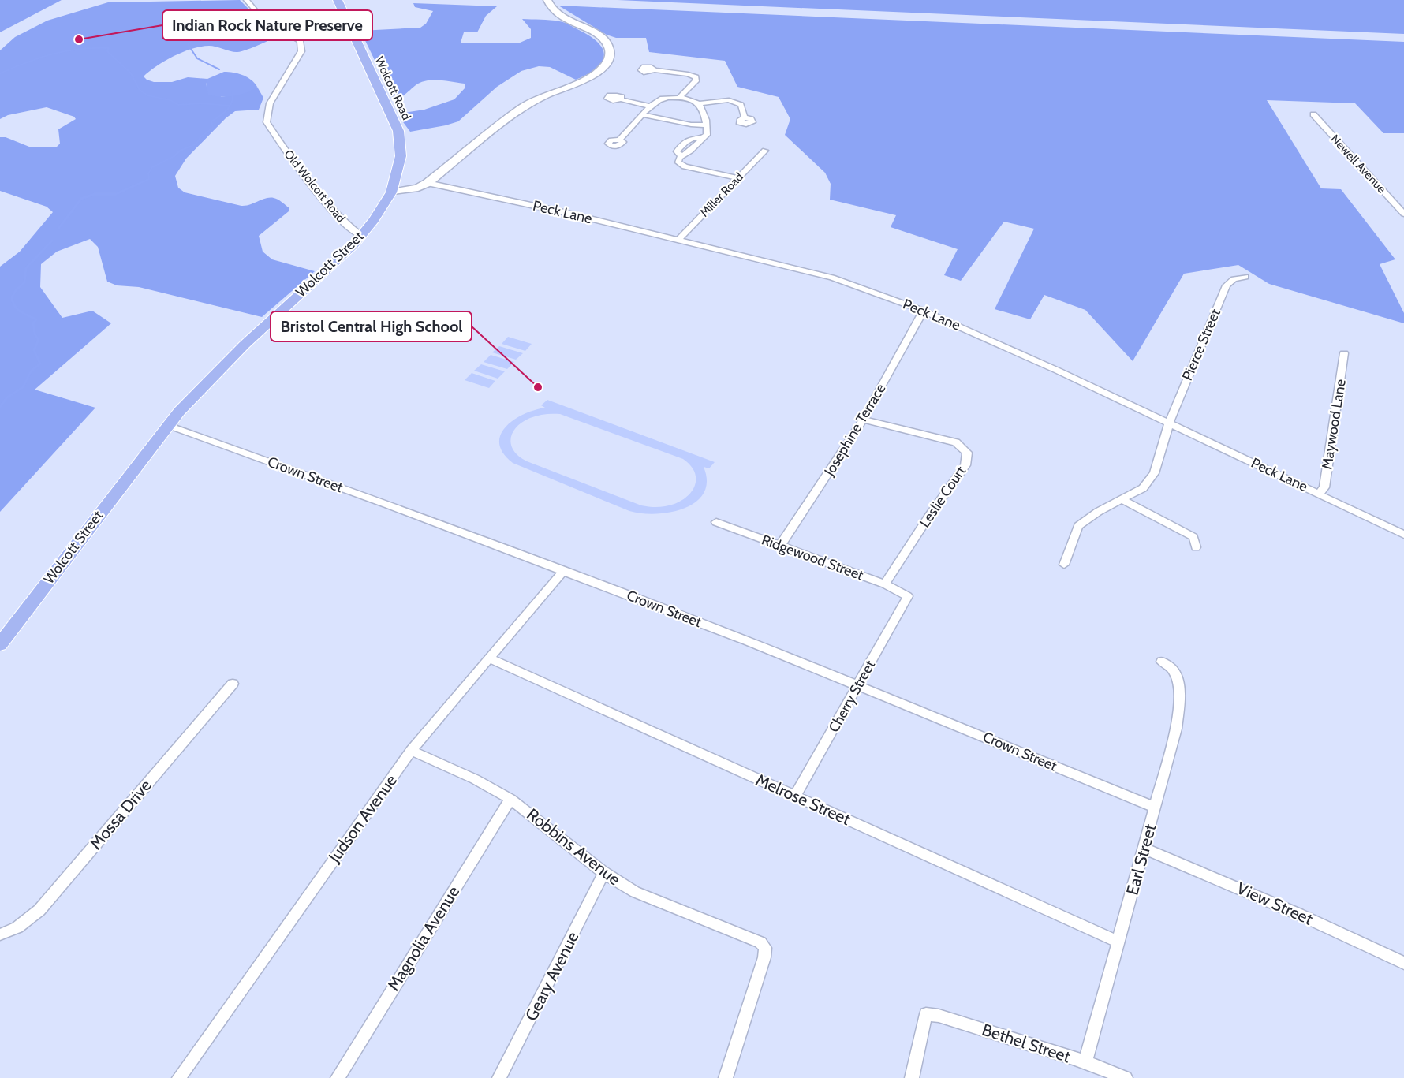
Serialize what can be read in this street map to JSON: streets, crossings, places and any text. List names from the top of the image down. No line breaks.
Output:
{"streets":{"main road":["Wolcott Road","Wolcott Street"],"street":["Newell Avenue","Old Wolcott Road","Miller Road","Peck Lane","Pierce Street","Maywood Lane","Josephine Terrace","Crown Street","Leslie Court","Ridgewood Street","Cherry Street","Melrose Street","Mossa Drive","Judson Avenue","Robbins Avenue","Earl Street","View Street","Magnolia Avenue","Geary Avenue","Bethel Street"]},"crossings":[["Wolcott Road","Wolcott Street"],["Old Wolcott Road","Wolcott Street"],["Miller Road","Peck Lane"],["Peck Lane","Pierce Street"],["Peck Lane","Maywood Lane"],["Peck Lane","Josephine Terrace"],["Wolcott Street","Crown Street"],["Josephine Terrace","Leslie Court"],["Josephine Terrace","Ridgewood Street"],["Crown Street","Cherry Street"],["Crown Street","Judson Avenue"],["Crown Street","Earl Street"],["Leslie Court","Ridgewood Street"],["Ridgewood Street","Cherry Street"],["Cherry Street","Melrose Street"],["Melrose Street","Judson Avenue"],["Melrose Street","Earl Street"],["Judson Avenue","Robbins Avenue"],["Robbins Avenue","Magnolia Avenue"],["Robbins Avenue","Geary Avenue"],["Earl Street","View Street"],["Earl Street","Bethel Street"]],"places":["Indian Rock Nature Preserve","Bristol Central High School"]}
